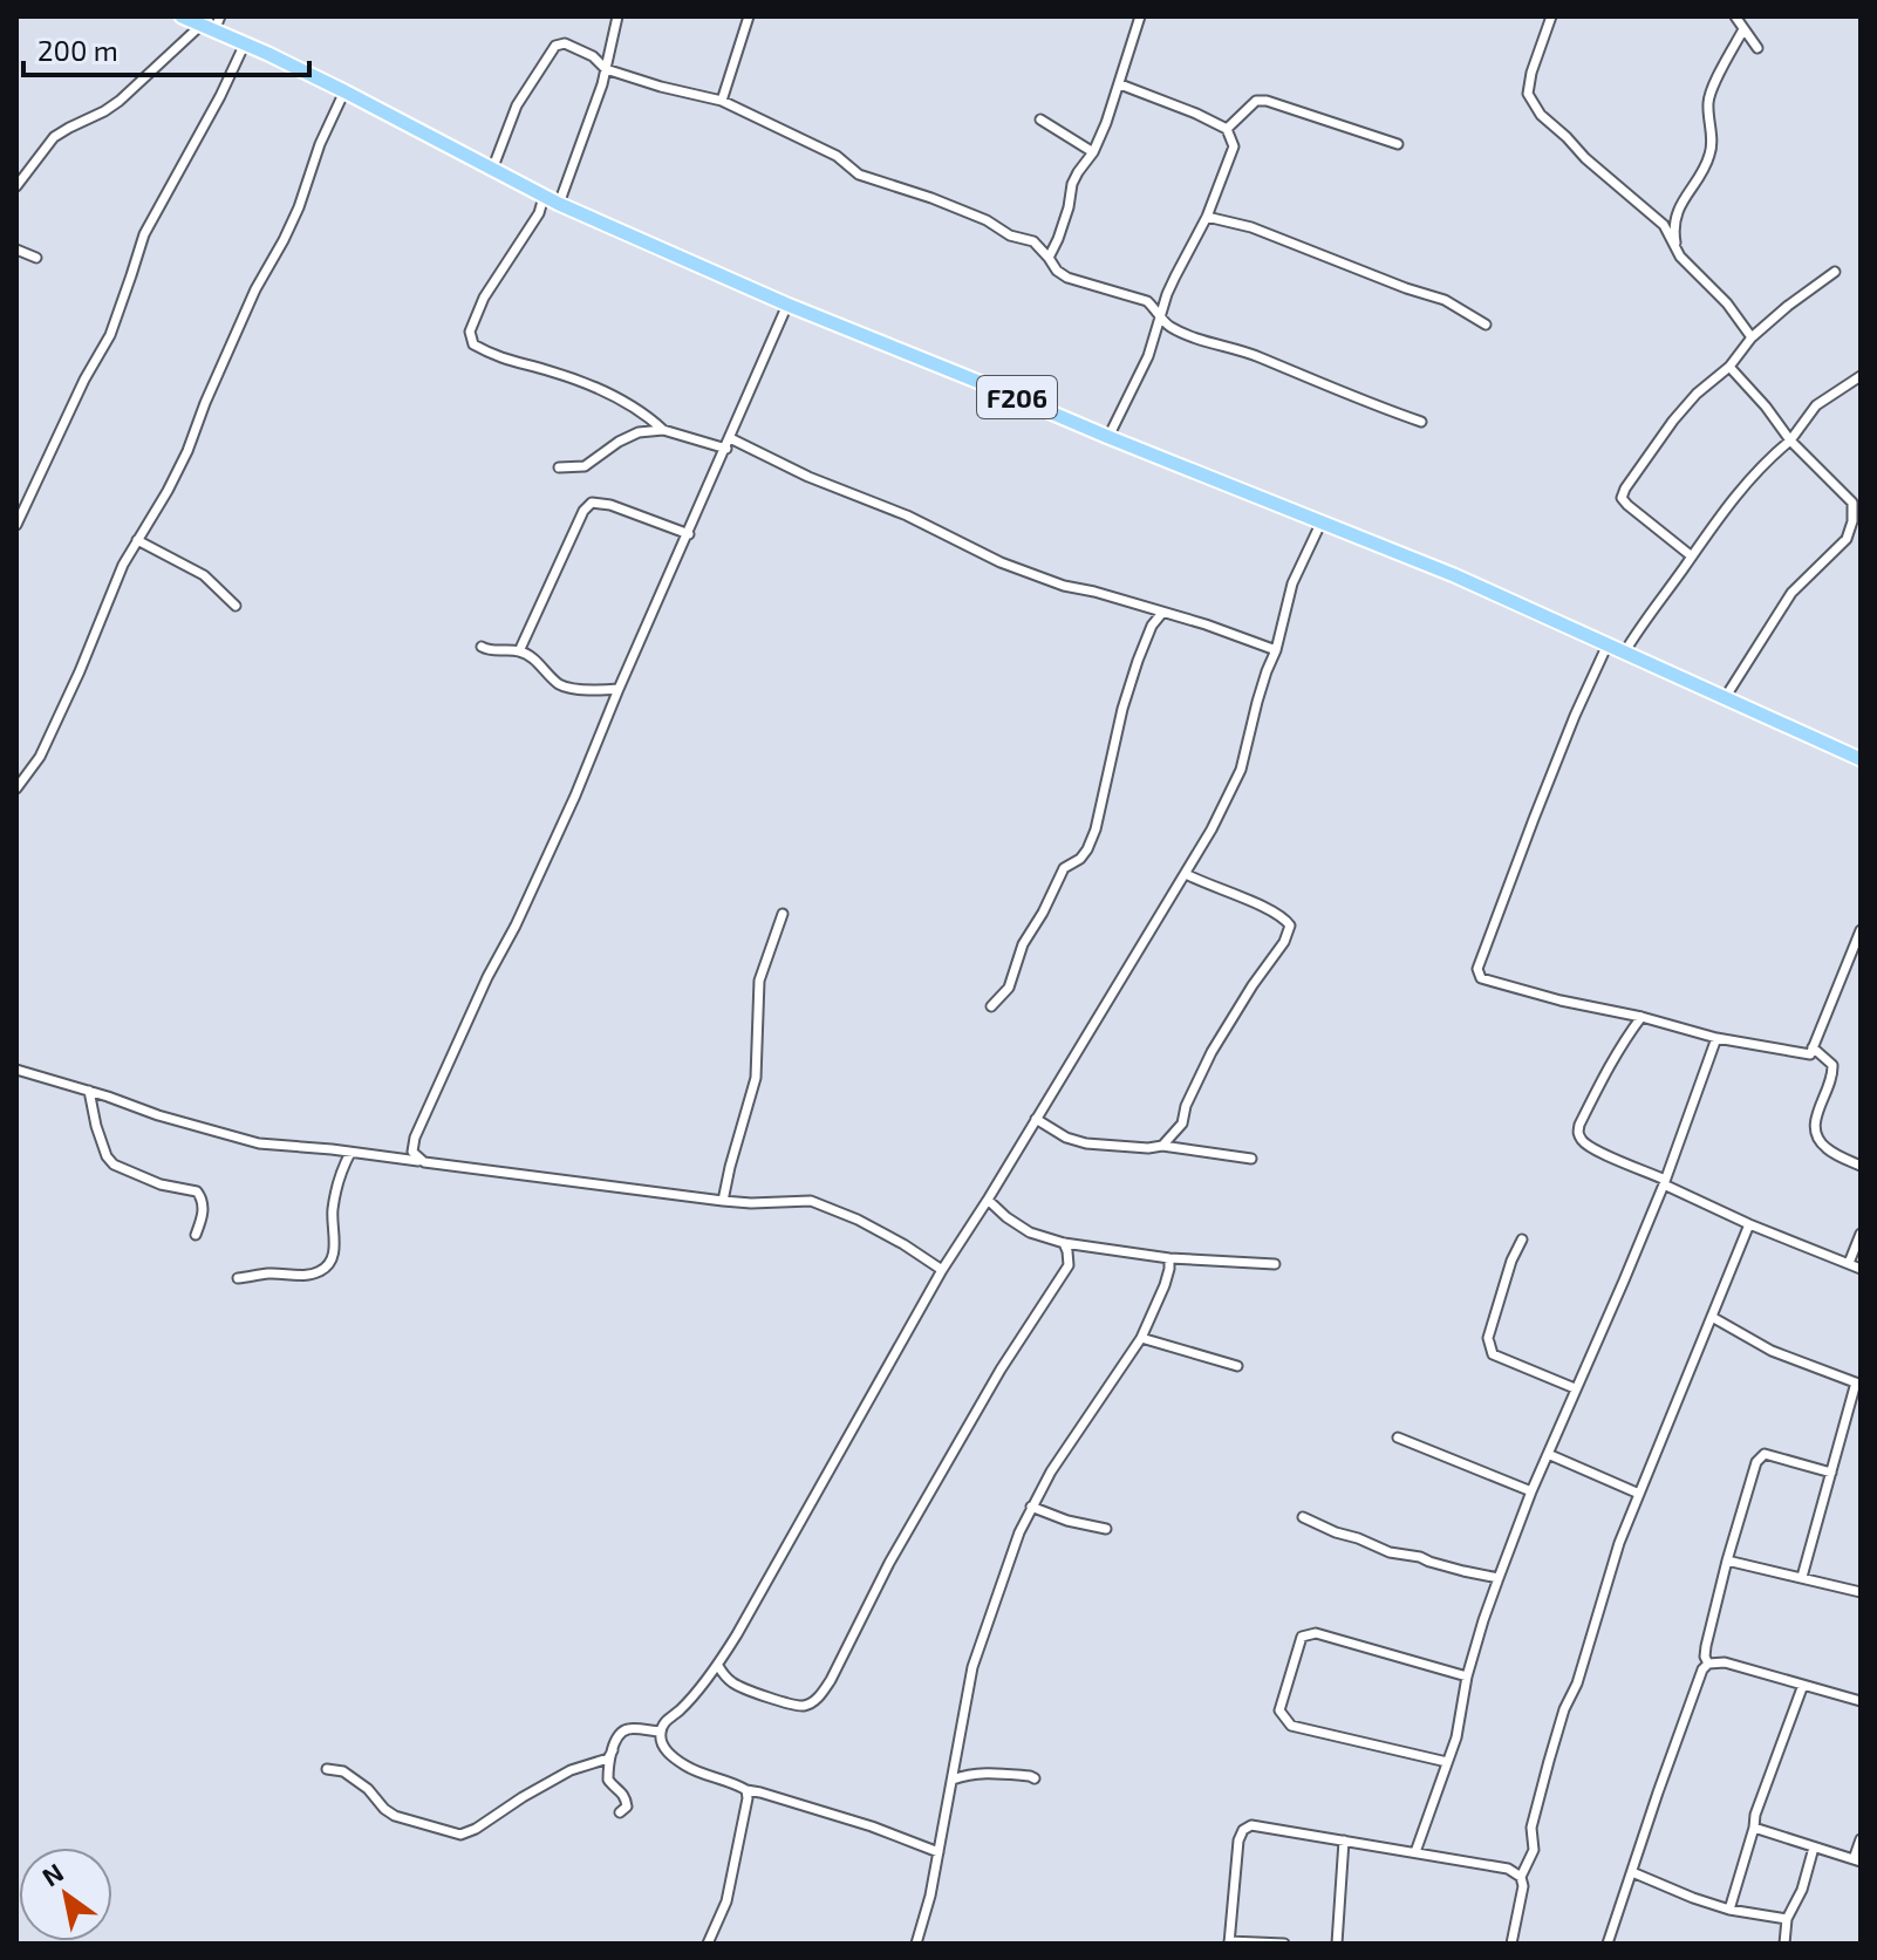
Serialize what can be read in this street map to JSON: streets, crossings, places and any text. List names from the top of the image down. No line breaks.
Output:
{"streets":{"main road":["F206"]},"scale_bar":"200 m","north":"top left"}
